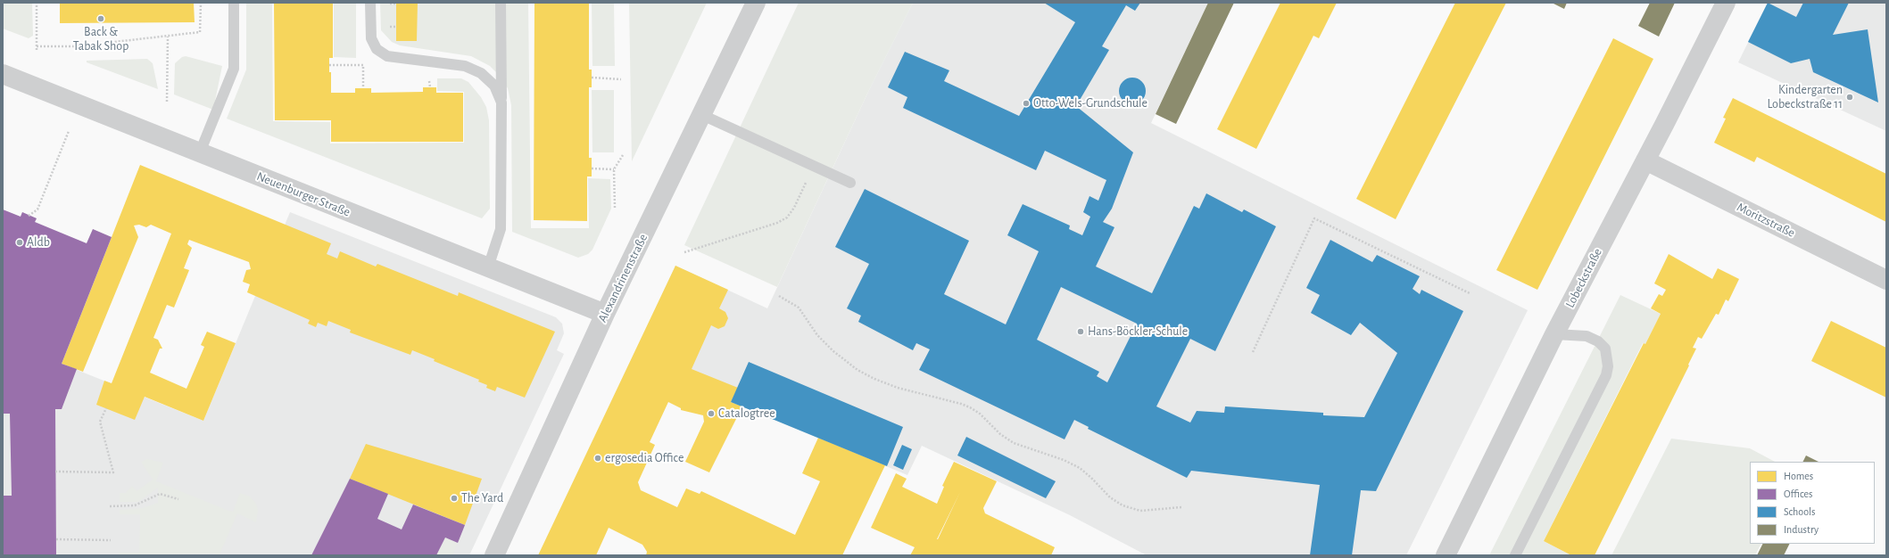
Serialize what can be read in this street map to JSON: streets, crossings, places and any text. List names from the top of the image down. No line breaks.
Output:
{"streets":{"street":["Neuenburger Straße","Moritzstraße","Alexandrinenstraße","Lobeckstraße"]},"crossings":[["Neuenburger Straße","Alexandrinenstraße"],["Moritzstraße","Lobeckstraße"]],"places":["Back & Tabak Shop","Kindergarten Lobeckstraße 11","Otto-Wels-Grundschule","Aldb","Hans-Böckler-Schule","Catalogtree","ergosedia Office","The Yard"],"legend":["Homes","Offices","Schools","Industry"]}
